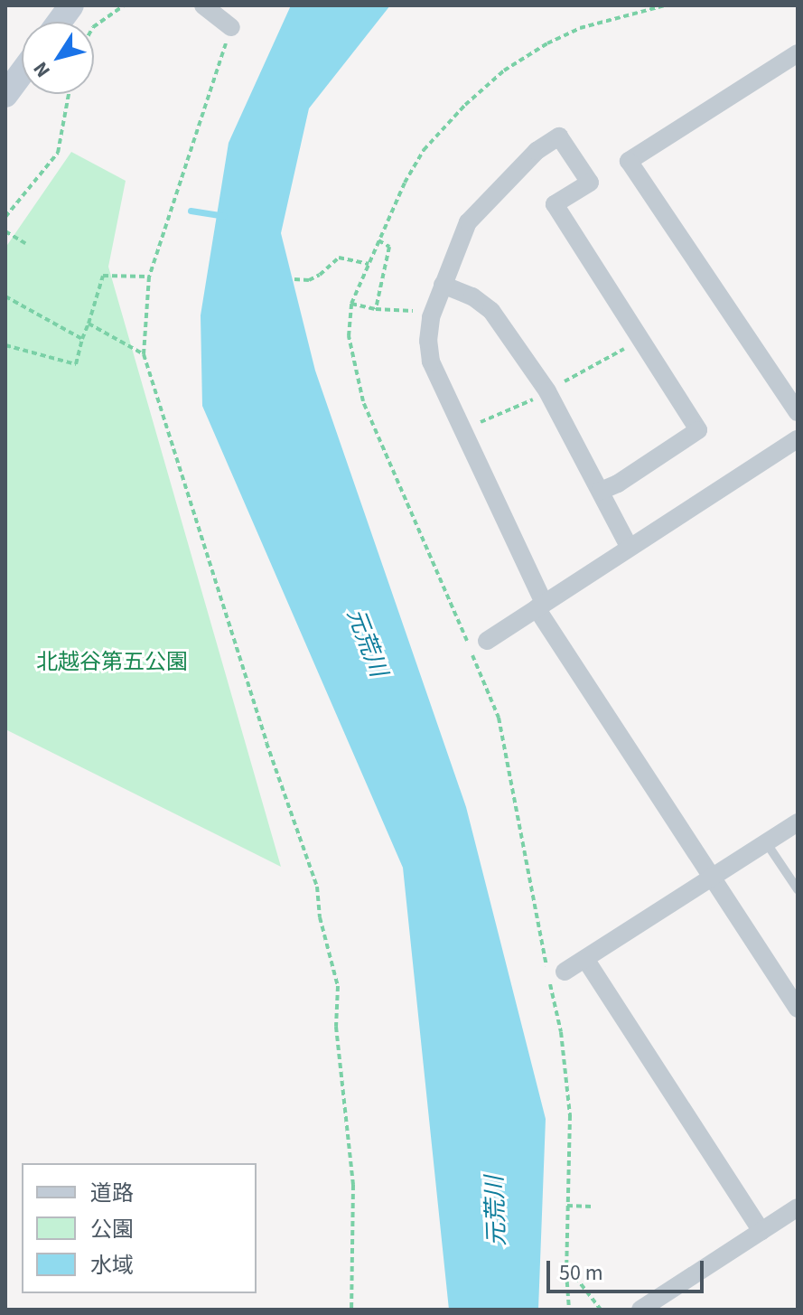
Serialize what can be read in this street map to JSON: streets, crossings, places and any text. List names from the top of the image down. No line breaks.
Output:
{"water":["元荒川"],"parks":["北越谷第五公園"],"legend":["道路","公園","水域"],"scale_bar":"50 m","north":"bottom left"}
